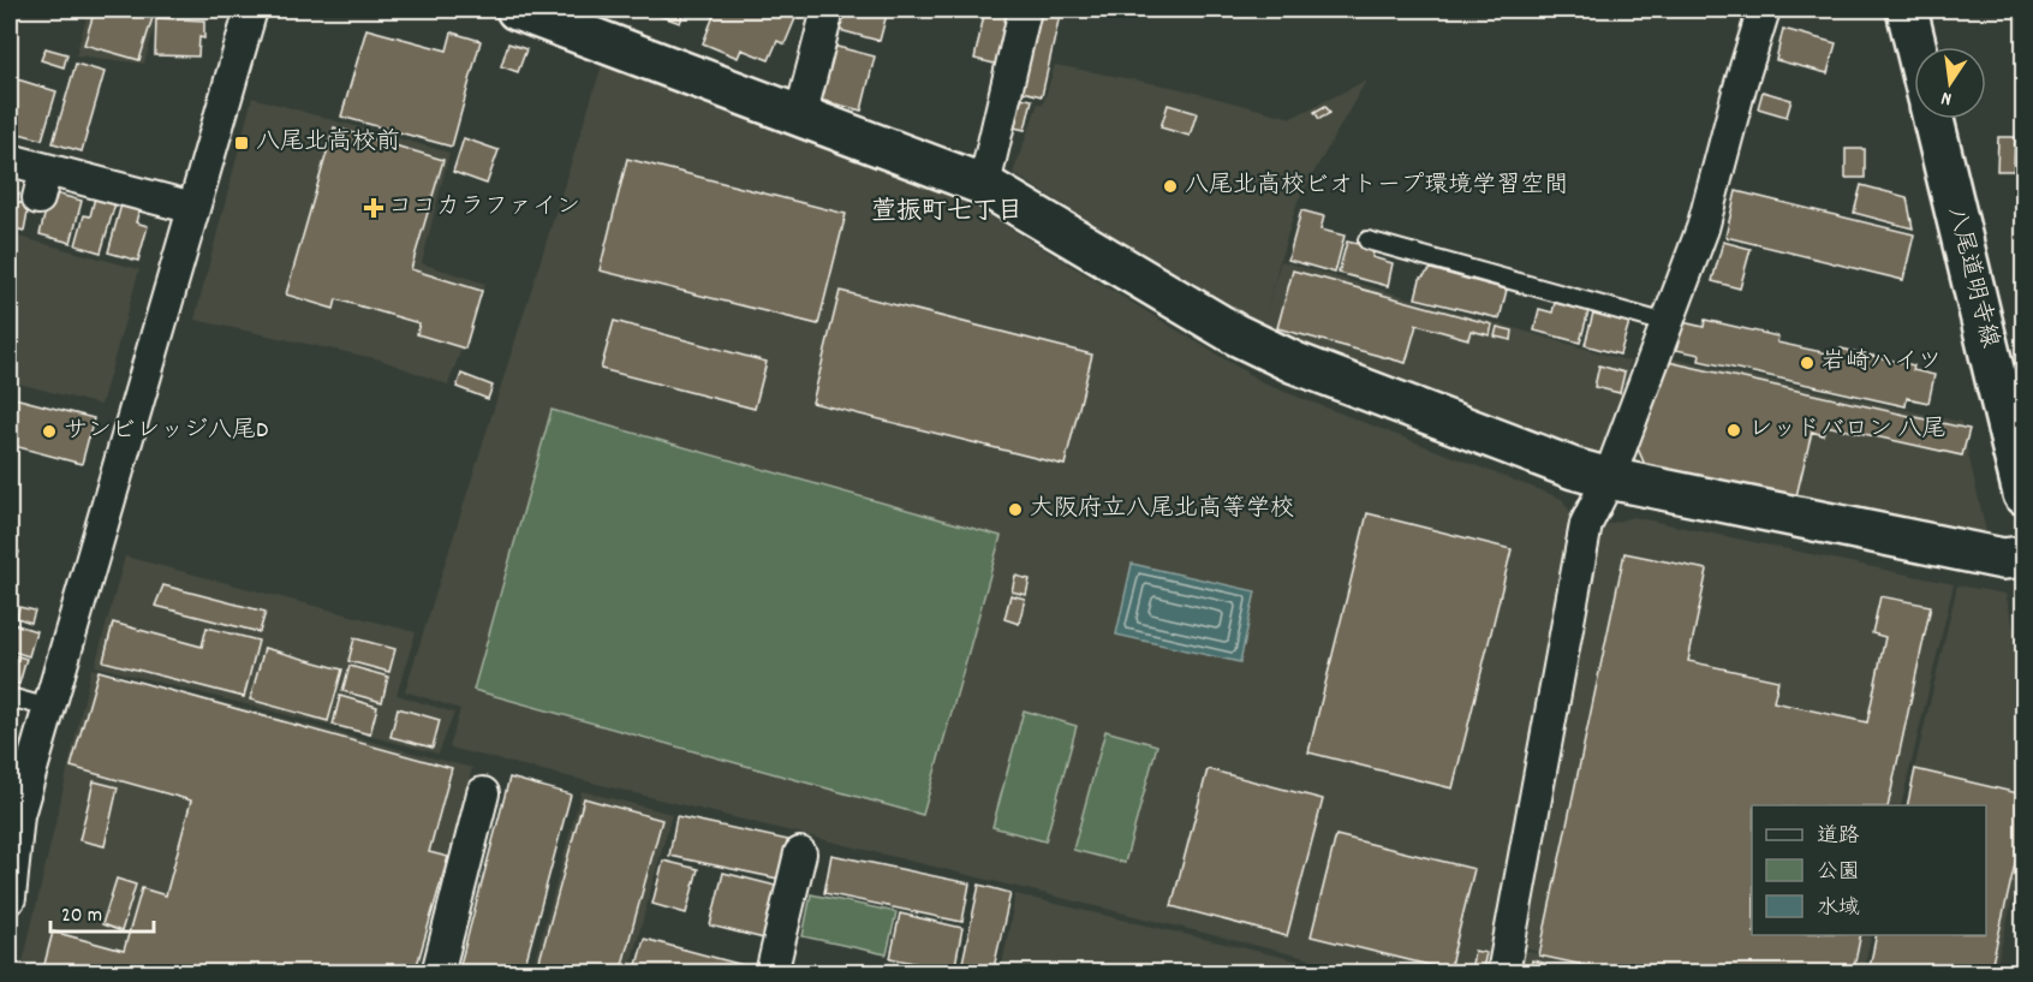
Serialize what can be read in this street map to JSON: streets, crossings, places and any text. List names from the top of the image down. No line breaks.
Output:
{"streets":{"street":["八尾道明寺線"]},"districts":["萱振町七丁目"],"places":{"transit":["八尾北高校前"],"other":["八尾北高校ビオトープ環境学習空間","岩崎ハイツ","レッドバロン 八尾","サンビレッジ八尾D","大阪府立八尾北高等学校"],"health":["ココカラファイン"]},"legend":["道路","公園","水域"],"scale_bar":"20 m","north":"bottom"}
